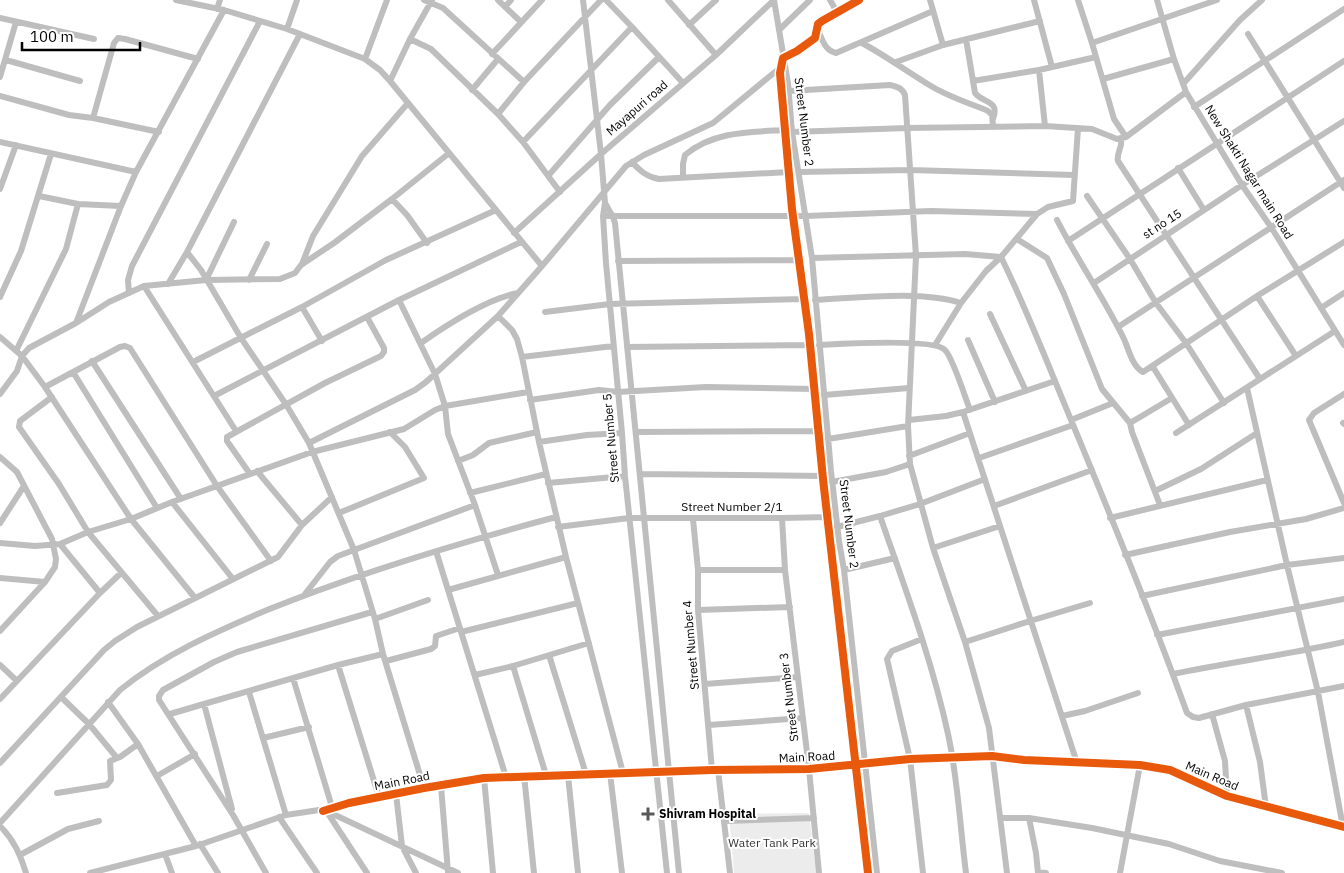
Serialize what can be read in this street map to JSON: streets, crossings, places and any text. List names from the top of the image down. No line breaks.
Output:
{"streets":{"street":["Mayapuri road","Street Number 2","New Shakti Nagar main Road","st no 15","Street Number 5","Street Number 2/1","Street Number 4","Street Number 3","Main Road"]},"crossings":[["Mayapuri road","Street Number 2"],["Mayapuri road","Street Number 5"],["Street Number 2","Street Number 2/1"],["Street Number 2","Main Road"],["New Shakti Nagar main Road","st no 15"],["Street Number 5","Street Number 2/1"],["Street Number 5","Main Road"],["Street Number 2/1","Street Number 4"],["Street Number 2/1","Street Number 3"],["Street Number 4","Main Road"],["Street Number 3","Main Road"]],"parks":["Water Tank Park"],"places":{"health":["Shivram Hospital"]},"scale_bar":"100 m"}
